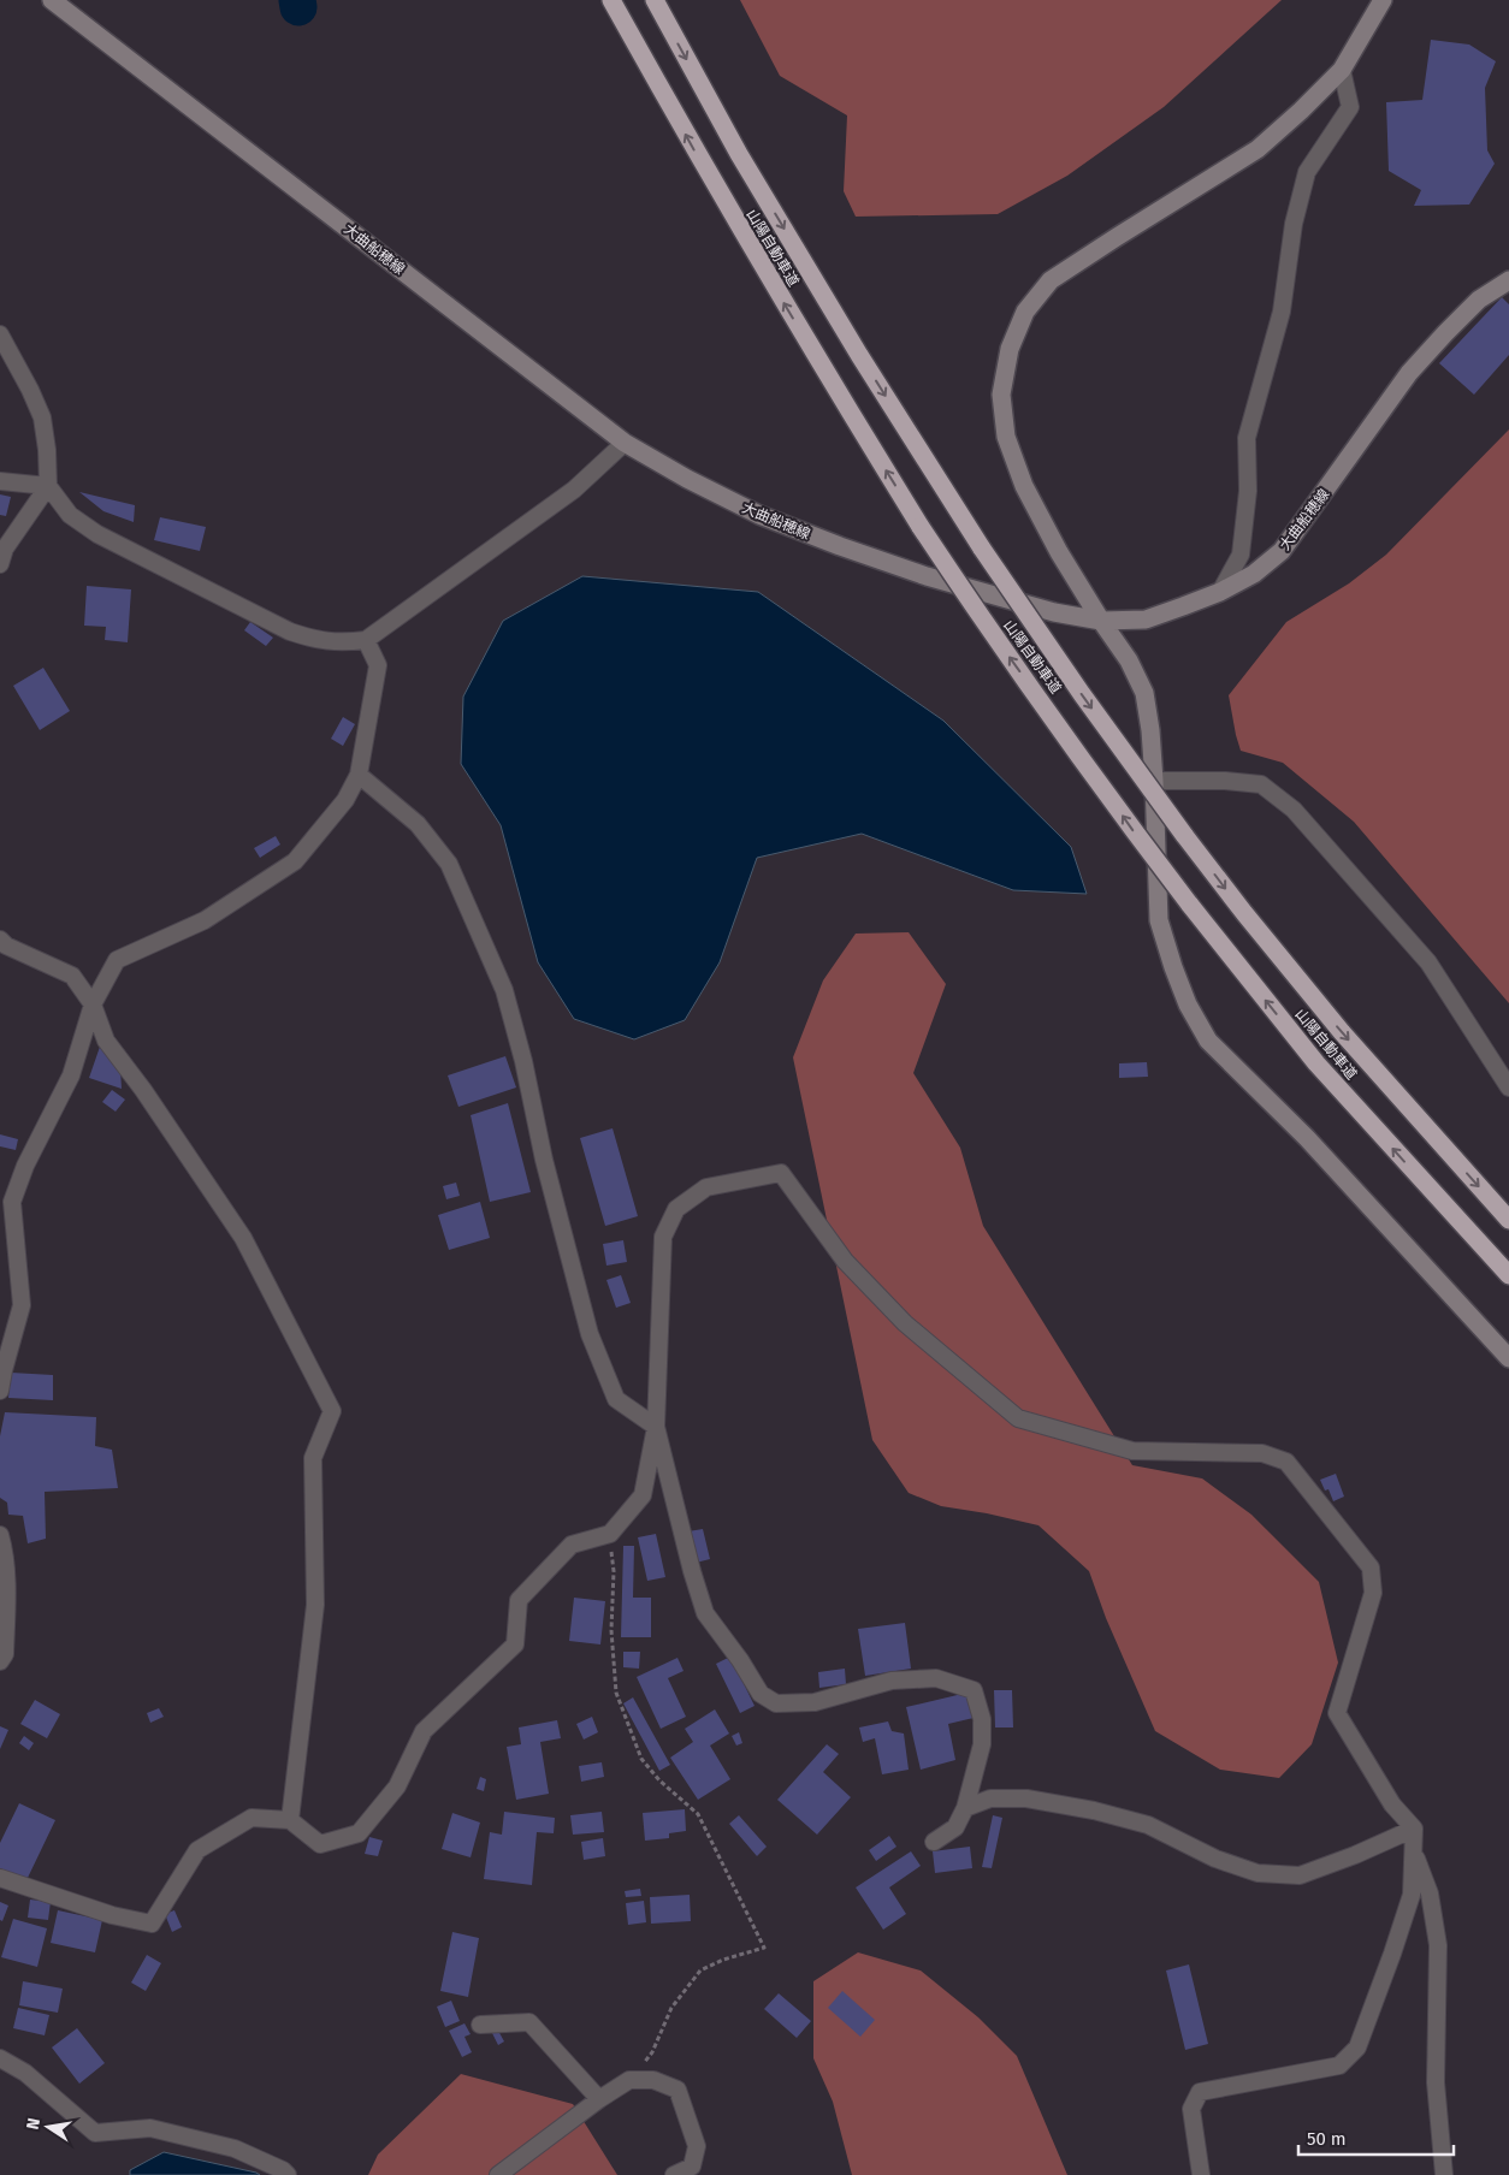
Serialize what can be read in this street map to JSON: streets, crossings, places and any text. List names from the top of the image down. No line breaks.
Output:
{"streets":{"highway":["山陽自動車道"],"main road":["大曲船穂線"]},"scale_bar":"50 m","north":"left"}
